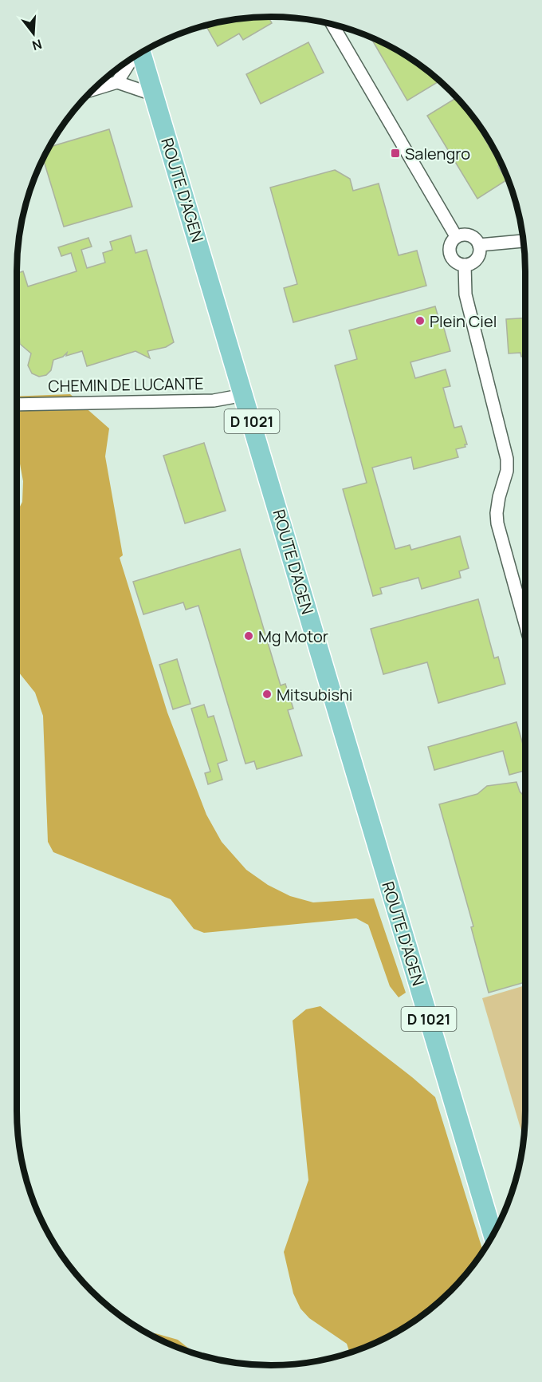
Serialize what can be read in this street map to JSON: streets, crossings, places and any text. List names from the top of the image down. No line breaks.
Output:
{"streets":{"main road":["ROUTE D'AGEN","D 1021"],"street":["CHEMIN DE LUCANTE"]},"crossings":[["ROUTE D'AGEN","CHEMIN DE LUCANTE"]],"places":{"transit":["Salengro"],"other":["Plein Ciel","Mg Motor","Mitsubishi"]},"north":"bottom"}
